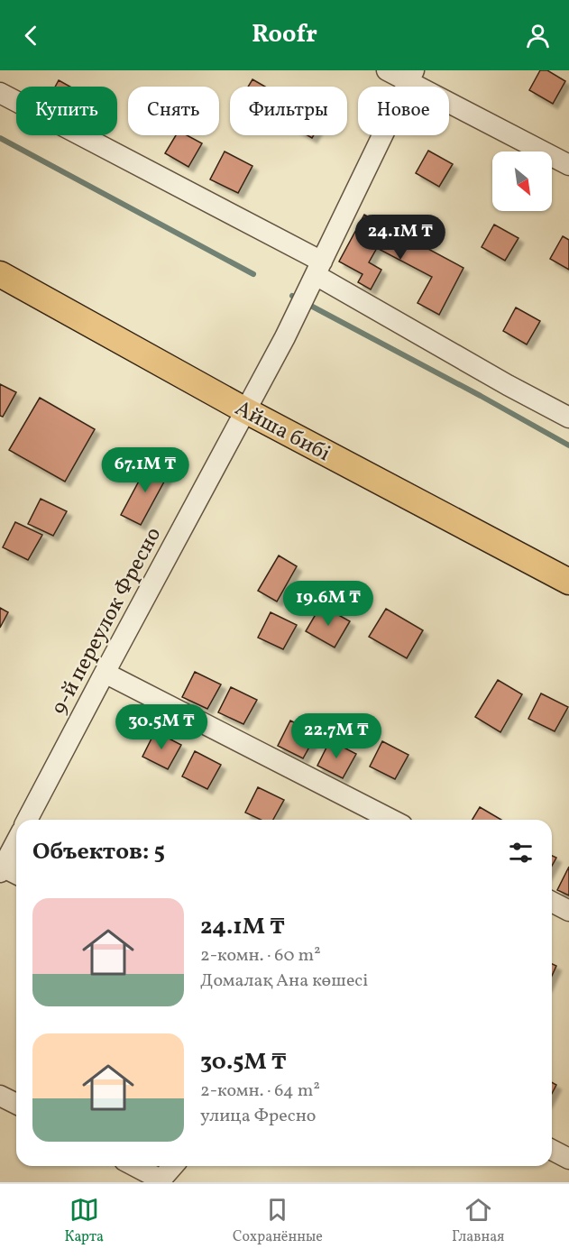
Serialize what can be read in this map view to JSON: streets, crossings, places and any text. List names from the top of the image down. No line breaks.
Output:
{"streets":{"main road":["Айша бибі"],"street":["9-й переулок Фресно"]},"crossings":[["Айша бибі","9-й переулок Фресно"]],"north":"bottom right","page":{"header":"Roofr","chip":["Купить","Снять","Фильтры","Новое"],"price":["24.1M ₸","67.1M ₸","19.6M ₸","30.5M ₸","22.7M ₸"],"heading":"Объектов: 5","list":[{"name":"24.1M ₸","note":"2-комн. · 60 m² · Домалақ Ана көшесі"},{"name":"30.5M ₸","note":"2-комн. · 64 m² · улица Фресно"}],"tabs":["Карта","Сохранённые","Главная"]}}
